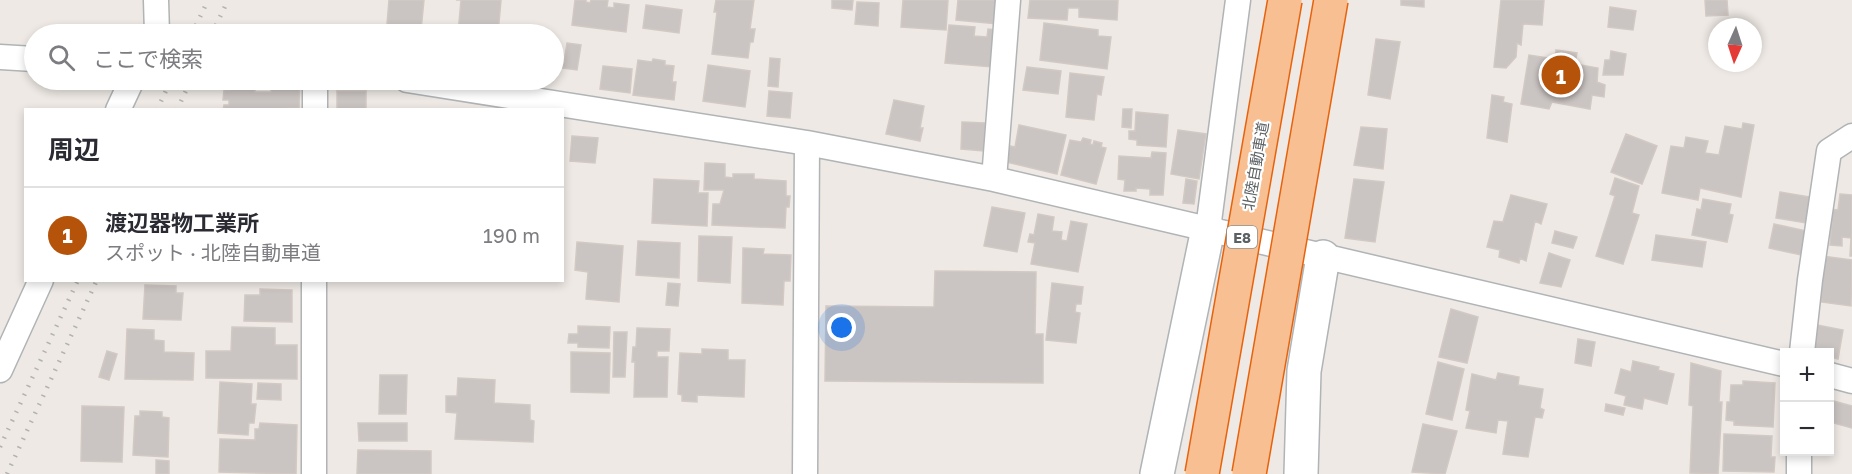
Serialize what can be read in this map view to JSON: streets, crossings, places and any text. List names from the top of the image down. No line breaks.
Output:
{"streets":{"highway":["北陸自動車道","E8"]},"north":"bottom","page":{"search":"ここで検索","pins":"1","heading":"周辺","list":[{"mark":"1","name":"渡辺器物工業所","note":"スポット · 北陸自動車道","value":"190 m"}],"map_buttons":["+","−"]}}
